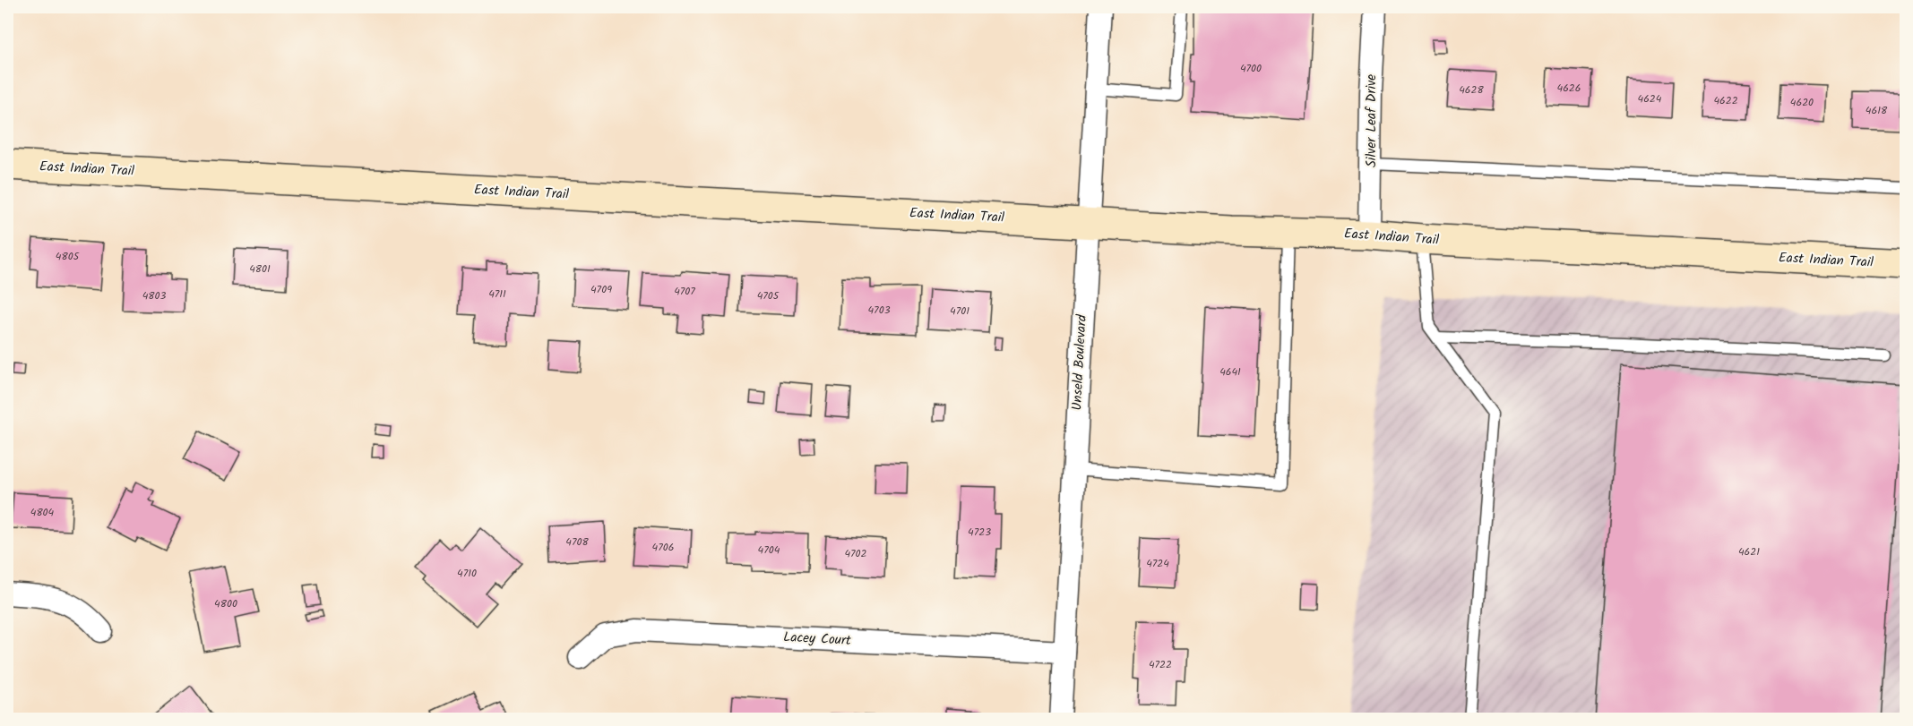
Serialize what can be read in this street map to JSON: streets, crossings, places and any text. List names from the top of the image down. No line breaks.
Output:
{"streets":{"main road":["East Indian Trail"],"street":["Silver Leaf Drive","Unseld Boulevard","Lacey Court"]},"crossings":[["Silver Leaf Drive","East Indian Trail"],["East Indian Trail","Unseld Boulevard"],["Unseld Boulevard","Lacey Court"]],"house_numbers":["4700","4626","4628","4624","4622","4620","4618","4805","4801","4709","4707","4711","4803","4705","4703","4701","4641","4804","4723","4708","4706","4704","4621","4702","4724","4710","4800","4722"]}
